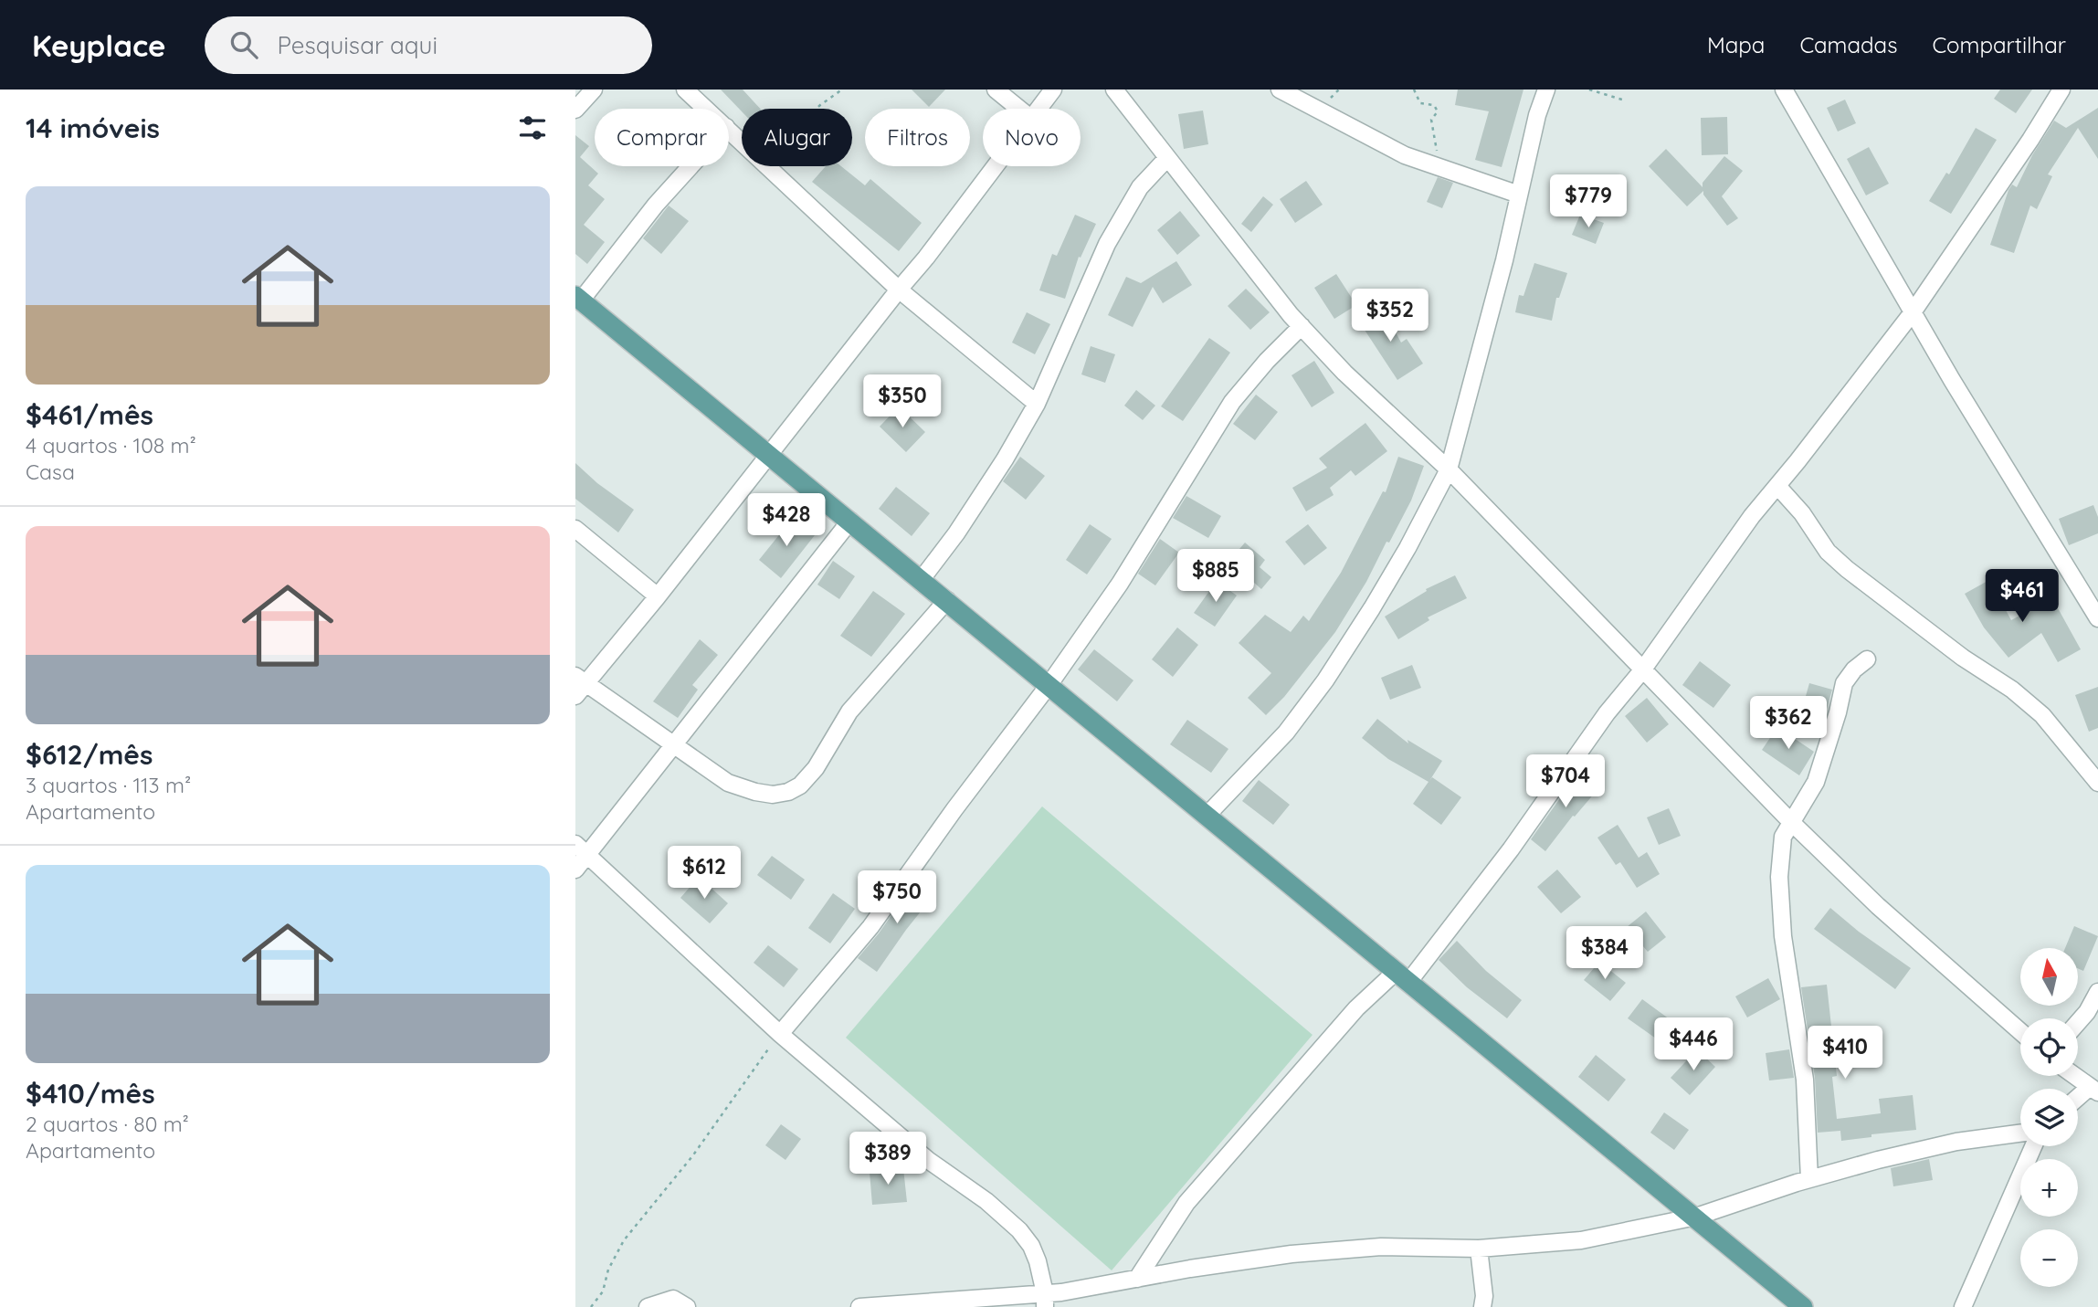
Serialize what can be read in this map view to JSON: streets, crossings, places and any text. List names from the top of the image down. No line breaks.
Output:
{"north":"top","page":{"header":"Keyplace","search":"Pesquisar aqui","nav":["Mapa","Camadas","Compartilhar"],"heading":"14 imóveis","chip":["Comprar","Alugar","Filtros","Novo"],"list":[{"name":"$461/mês","note":"4 quartos · 108 m² · Casa"},{"name":"$612/mês","note":"3 quartos · 113 m² · Apartamento"},{"name":"$410/mês","note":"2 quartos · 80 m² · Apartamento"}],"price":["$779","$352","$350","$428","$885","$461","$362","$704","$612","$750","$384","$446","$410","$389"],"map_buttons":["+","−"]}}
